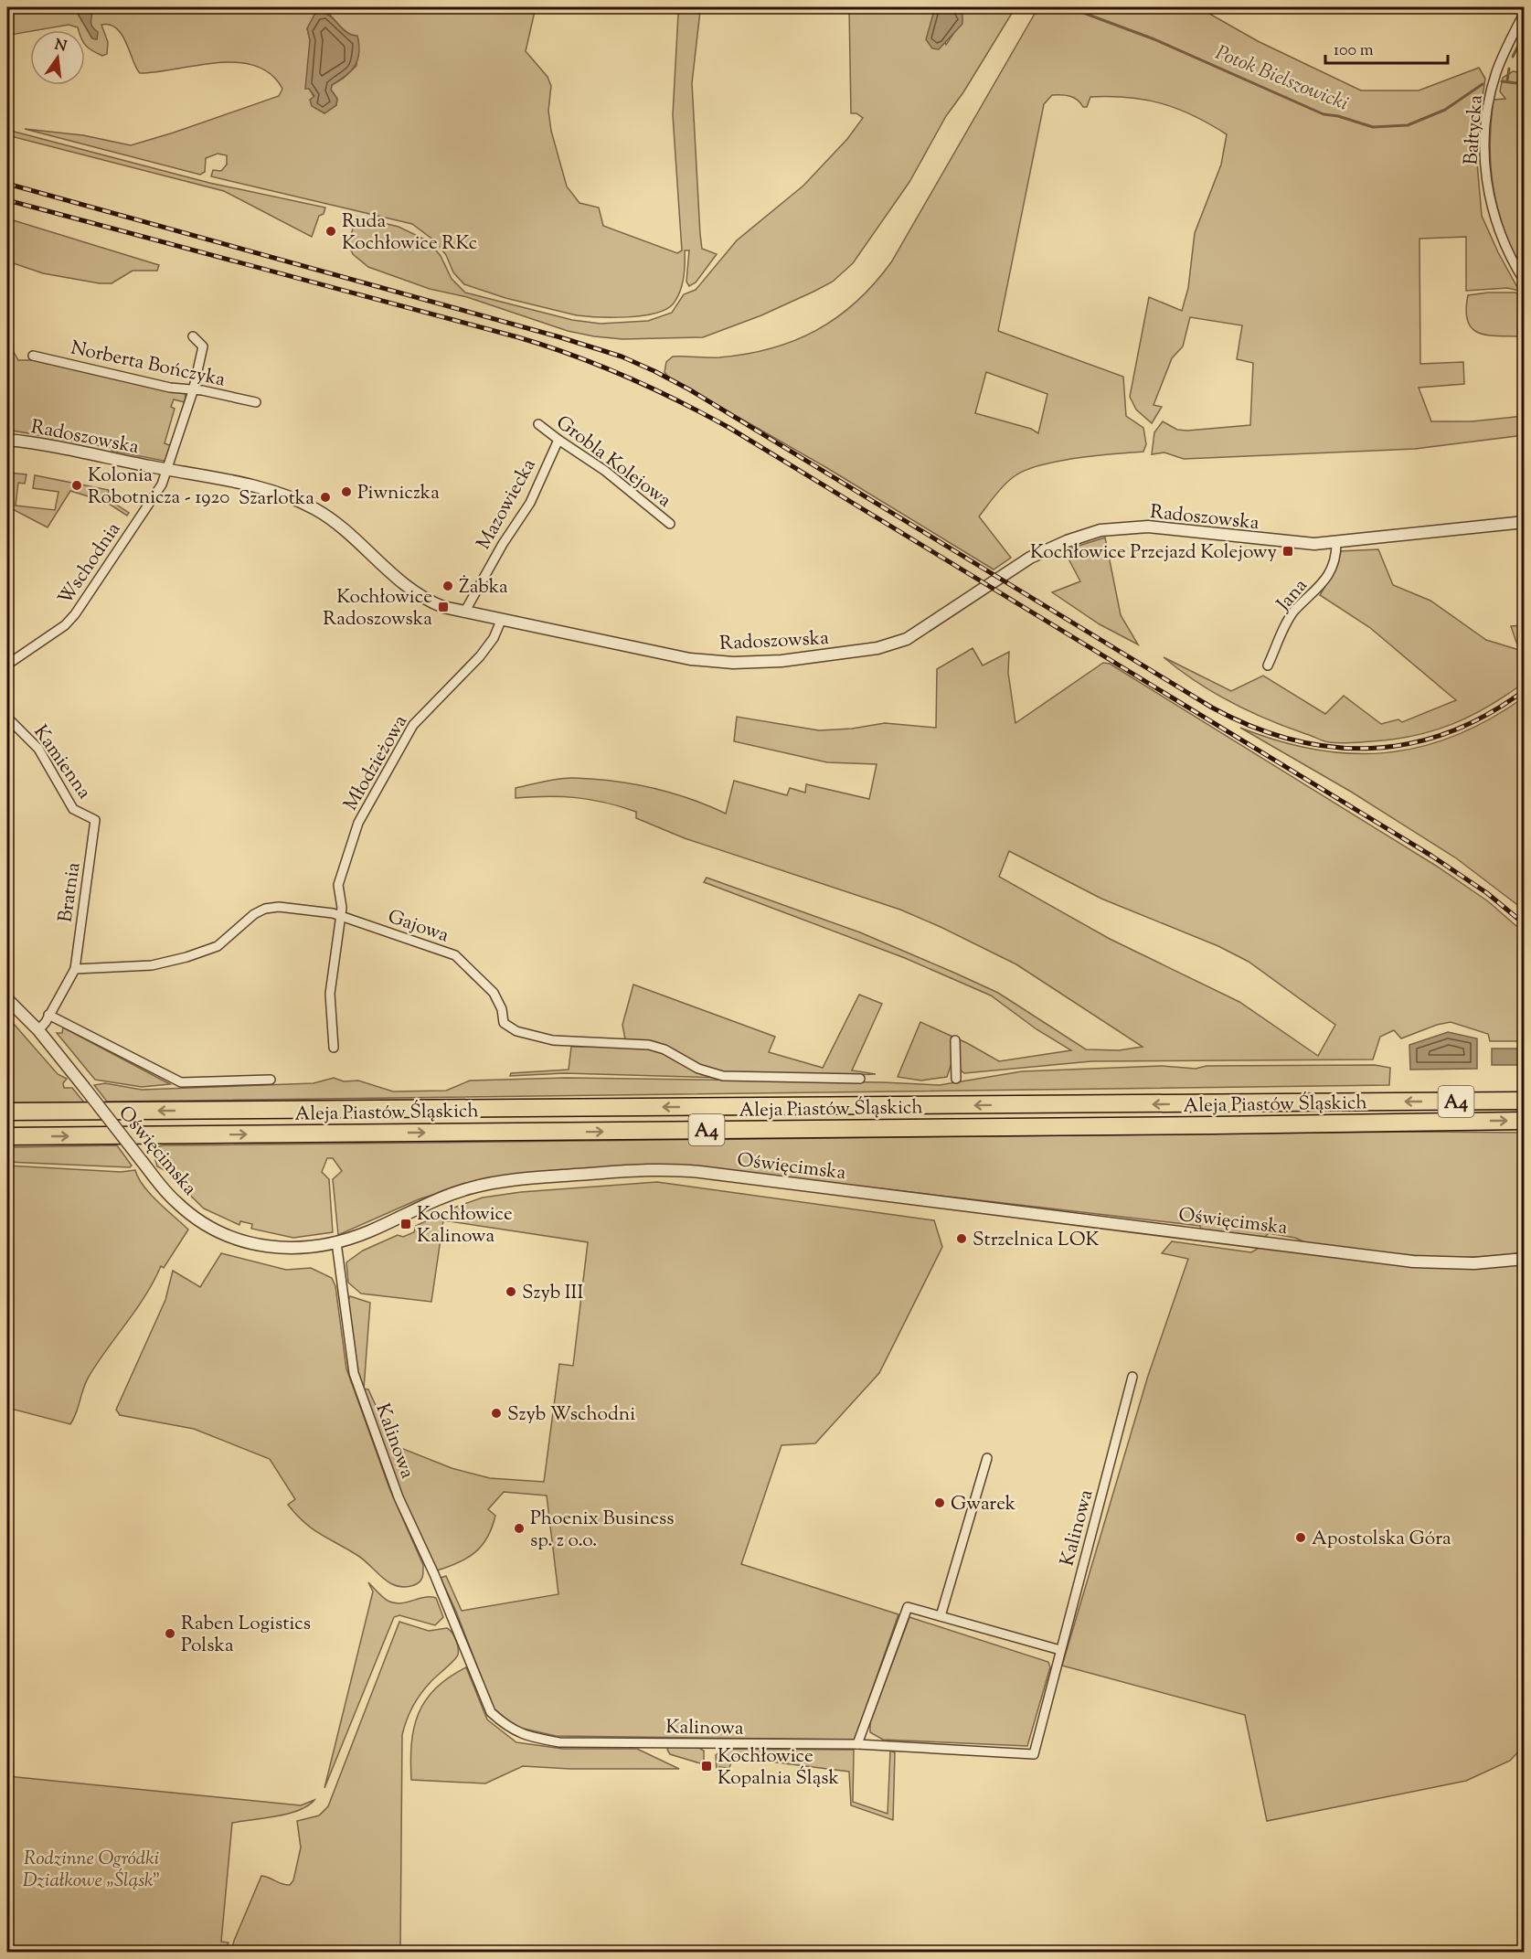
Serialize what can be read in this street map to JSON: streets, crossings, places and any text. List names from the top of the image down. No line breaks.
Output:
{"streets":{"highway":["A4","Aleja Piastów Śląskich"],"street":["Bałtycka","Norberta Bończyka","Radoszowska","Grobla Kolejowa","Mazowiecka","Wschodnia","Jana","Kamienna","Młodzieżowa","Bratnia","Gajowa","Oświęcimska","Kalinowa"]},"crossings":[["Norberta Bończyka","Wschodnia"],["Radoszowska","Mazowiecka"],["Radoszowska","Wschodnia"],["Radoszowska","Jana"],["Radoszowska","Młodzieżowa"],["Grobla Kolejowa","Mazowiecka"],["Kamienna","Bratnia"],["Młodzieżowa","Gajowa"],["Bratnia","Gajowa"],["Oświęcimska","Kalinowa"]],"water":["Potok Bielszowicki"],"parks":["Rodzinne Ogródki Działkowe „Śląsk”"],"places":{"other":["Ruda Kochłowice RKc","Kolonia Robotnicza - 1920","Piwniczka","Szarlotka","Żabka","Strzelnica LOK","Szyb III","Szyb Wschodni","Gwarek","Phoenix Business sp. z o.o.","Apostolska Góra","Raben Logistics Polska"],"transit":["Kochłowice Przejazd Kolejowy","Kochłowice Radoszowska","Kochłowice Kalinowa","Kochłowice Kopalnia Śląsk"]},"scale_bar":"100 m","north":"top"}
